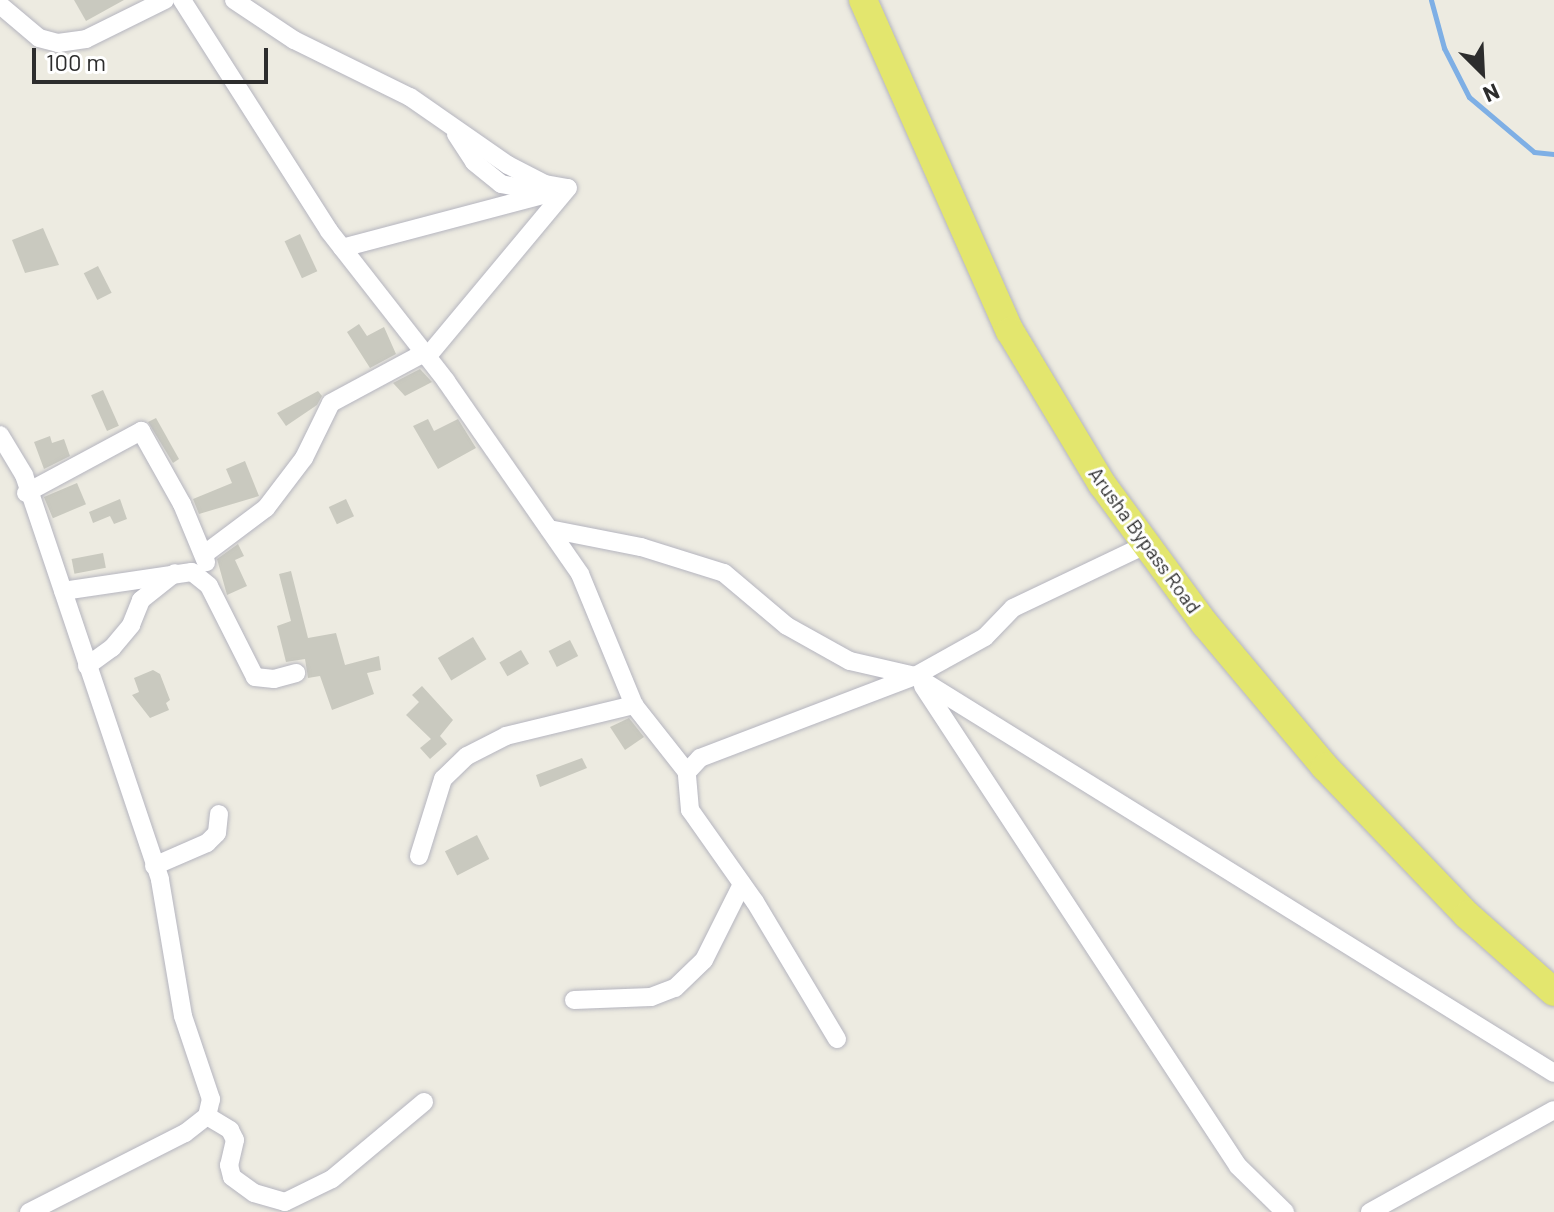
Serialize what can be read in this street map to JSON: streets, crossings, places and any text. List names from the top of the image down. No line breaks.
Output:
{"streets":{"main road":["Arusha Bypass Road"]},"scale_bar":"100 m","north":"bottom right"}
